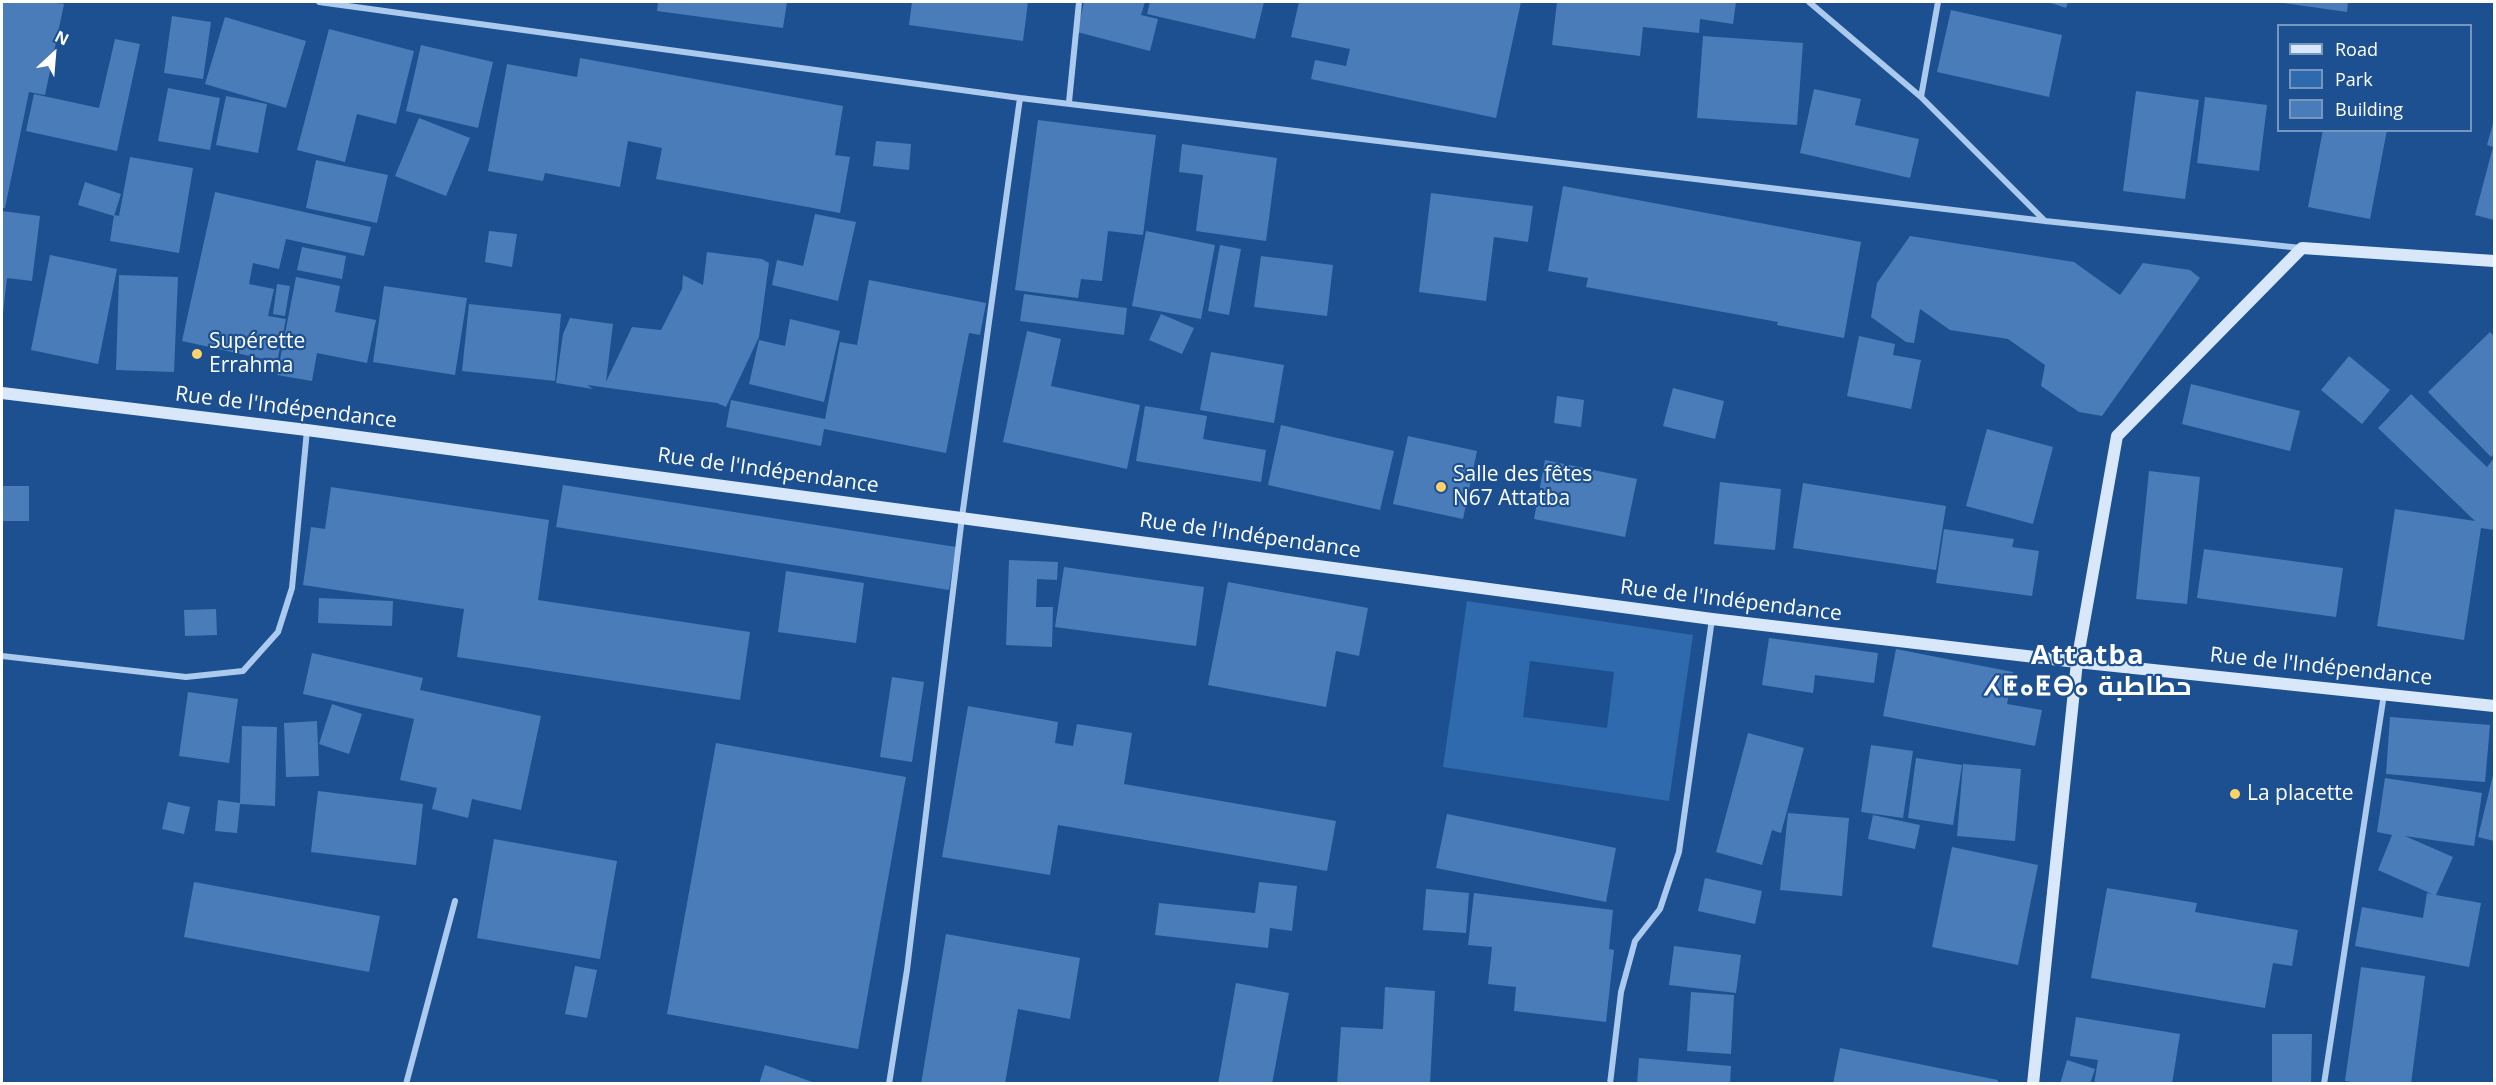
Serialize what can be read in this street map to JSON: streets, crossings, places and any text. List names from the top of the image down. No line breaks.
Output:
{"streets":{"main road":["Rue de l'Indépendance"]},"districts":["Attatba ⵃⵟⴰⵟⴱⴰ حطاطبة"],"places":["Supérette Errahma","Salle des fêtes N67 Attatba","La placette"],"legend":["Road","Park","Building"],"north":"top right"}
